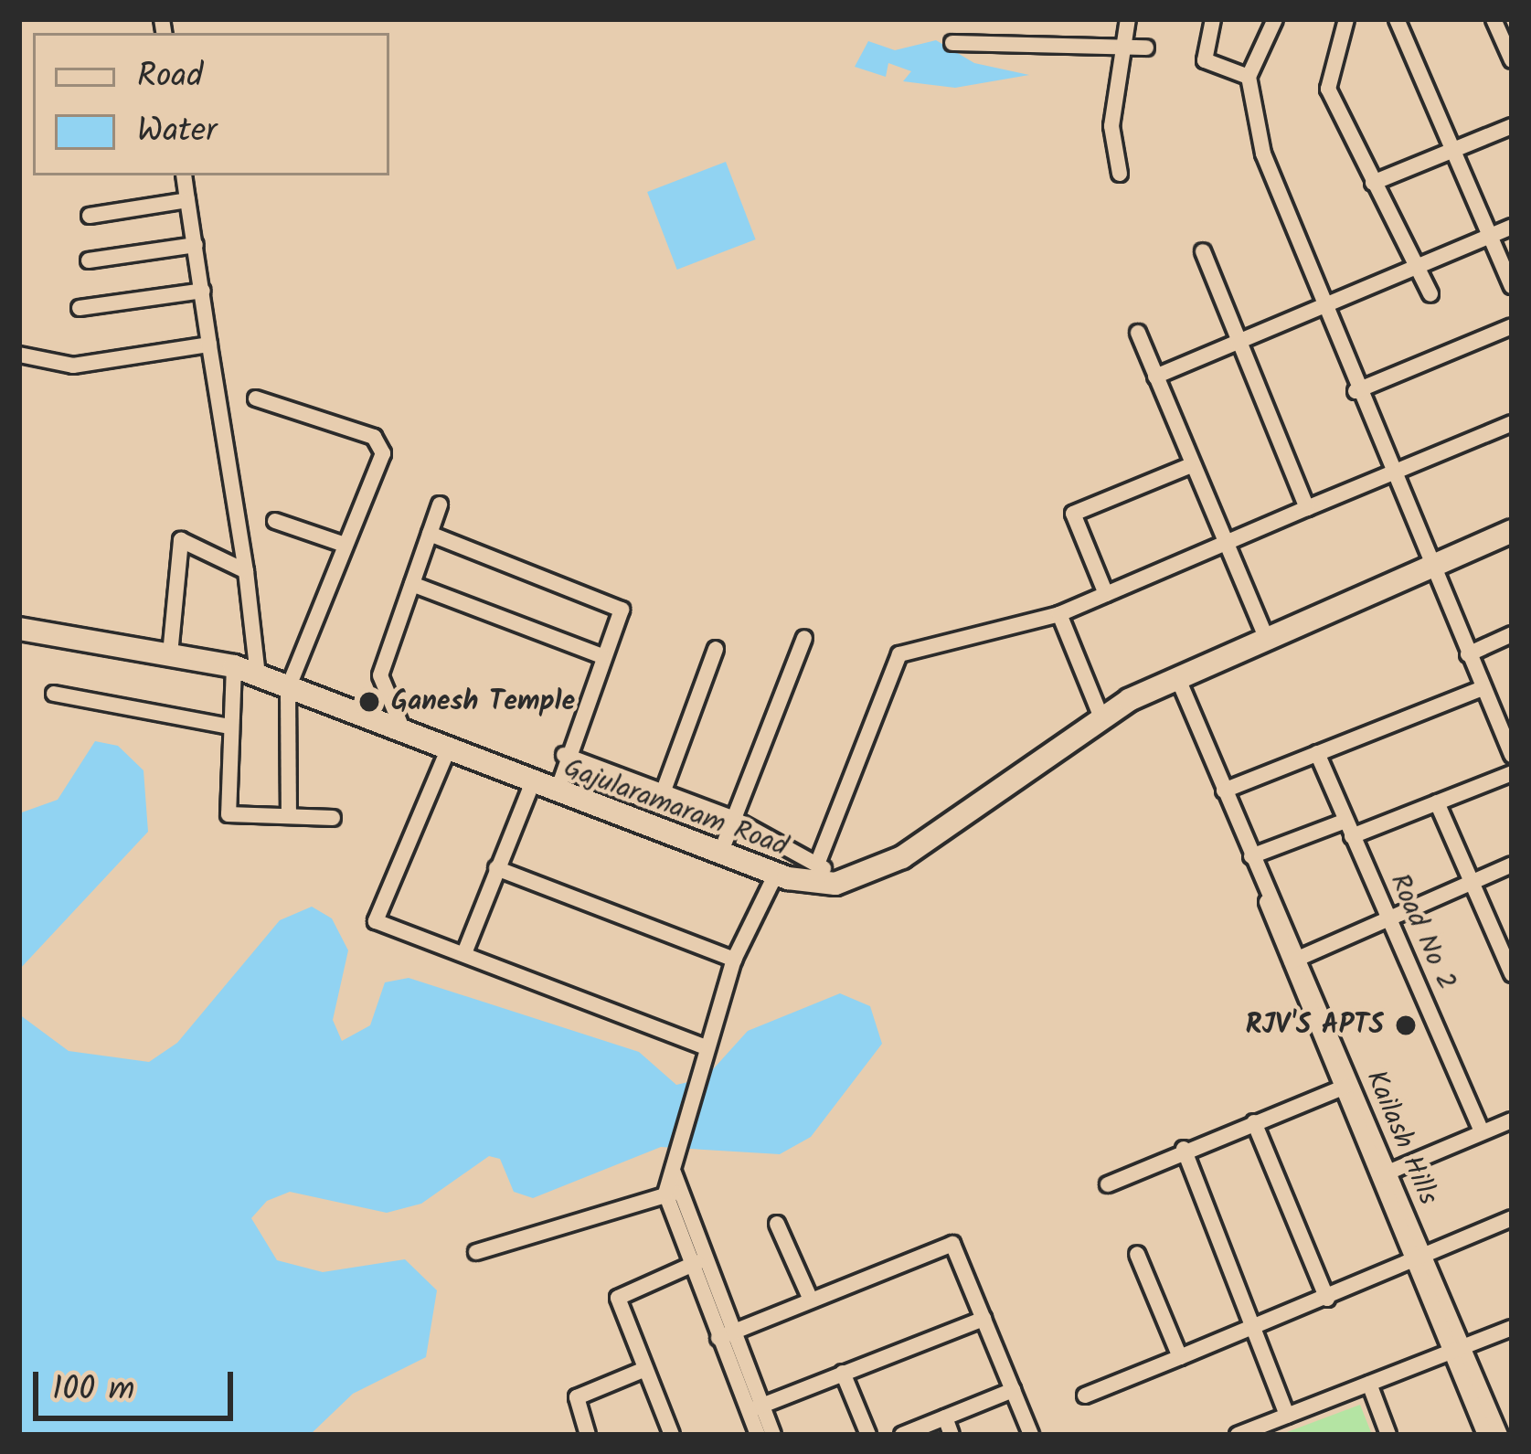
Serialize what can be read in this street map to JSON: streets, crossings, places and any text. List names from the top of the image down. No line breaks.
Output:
{"streets":{"main road":["Gajularamaram Road"],"street":["Road No 2","Kailash Hills"]},"places":["Ganesh Temple","RJV'S APTS"],"legend":["Road","Water"],"scale_bar":"100 m"}
